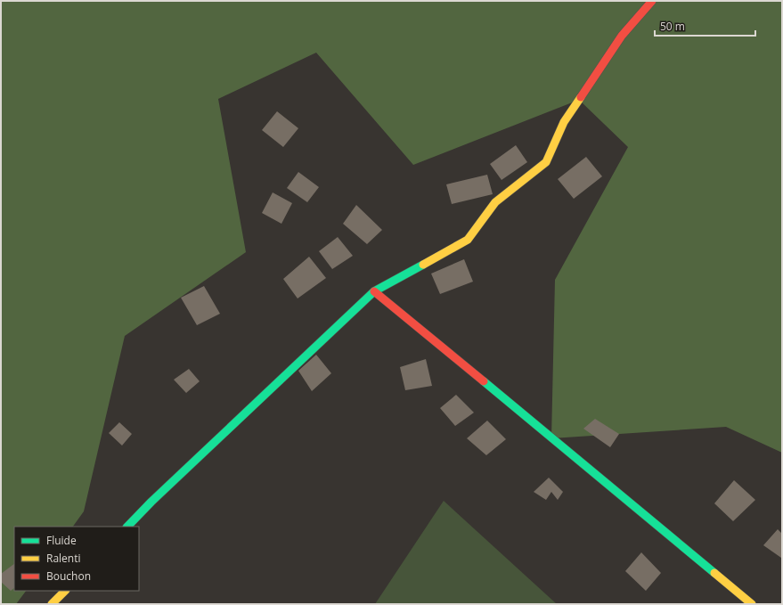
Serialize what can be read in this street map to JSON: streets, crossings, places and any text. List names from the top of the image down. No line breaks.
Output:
{"legend":["Fluide","Ralenti","Bouchon"],"scale_bar":"50 m"}
